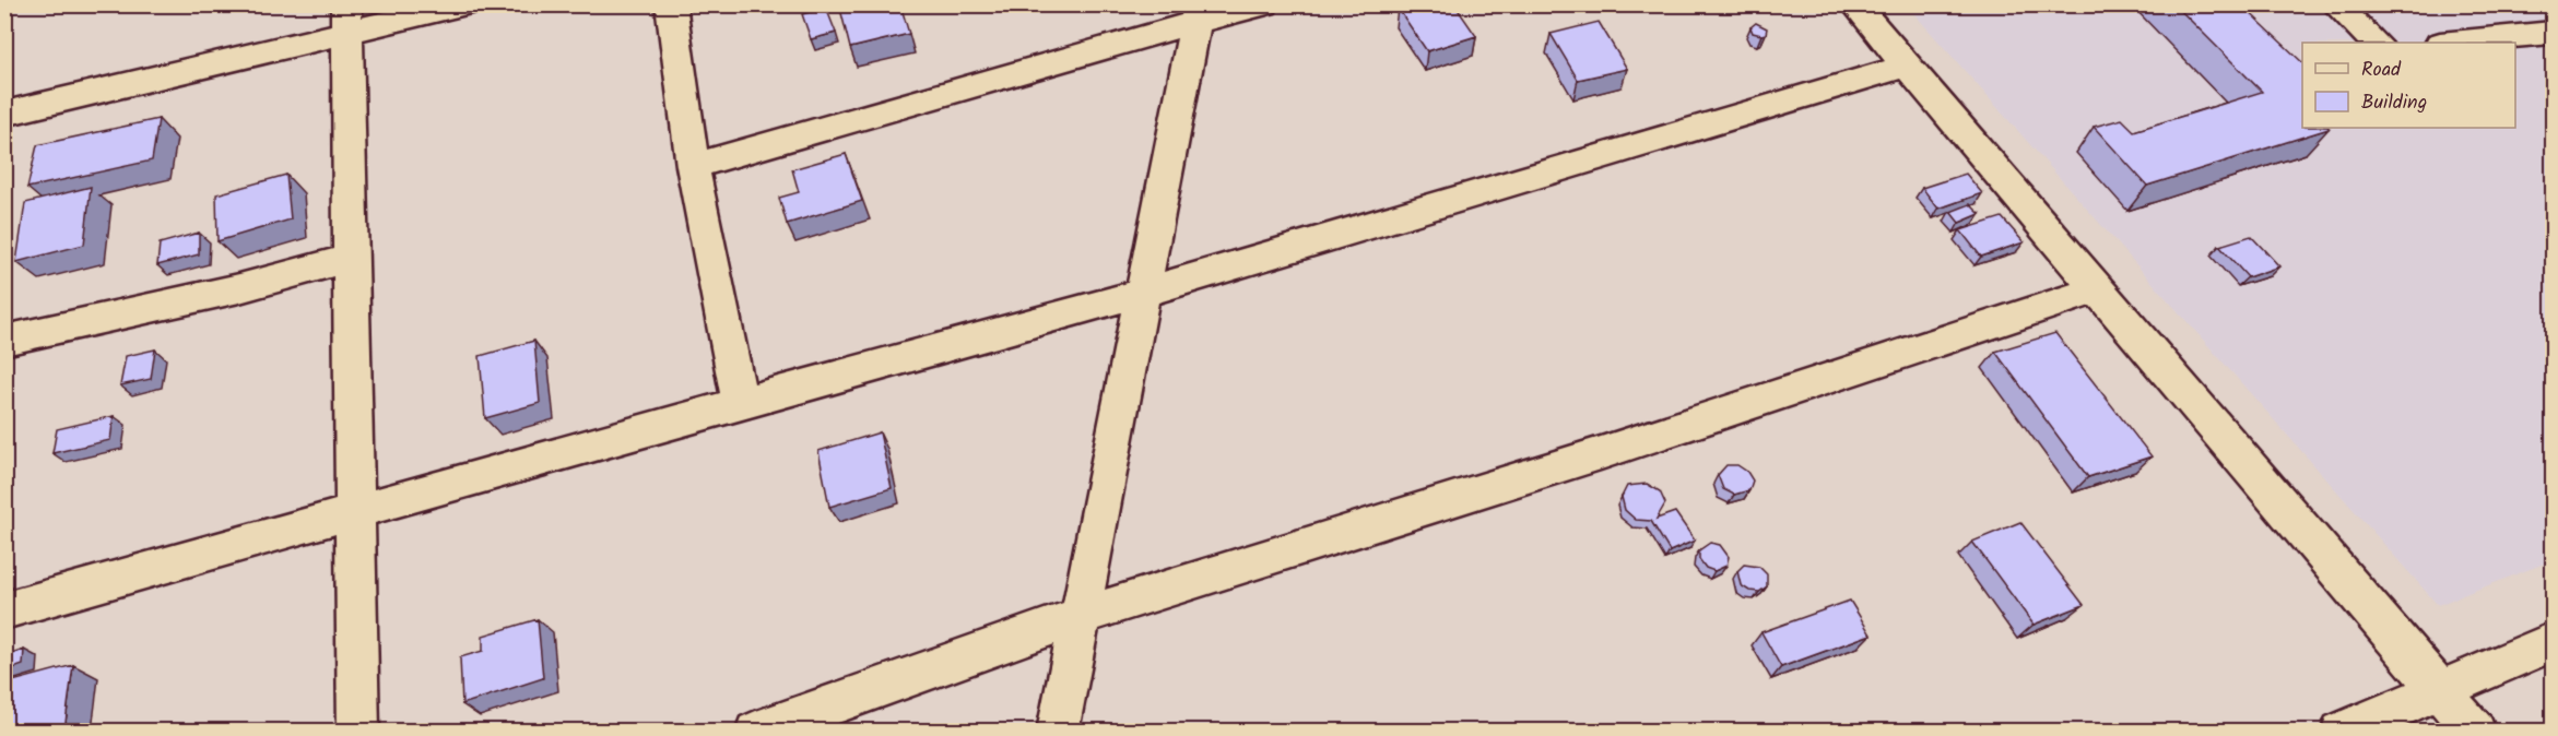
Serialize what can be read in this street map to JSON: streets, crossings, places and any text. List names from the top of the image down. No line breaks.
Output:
{"legend":["Road","Building"]}
